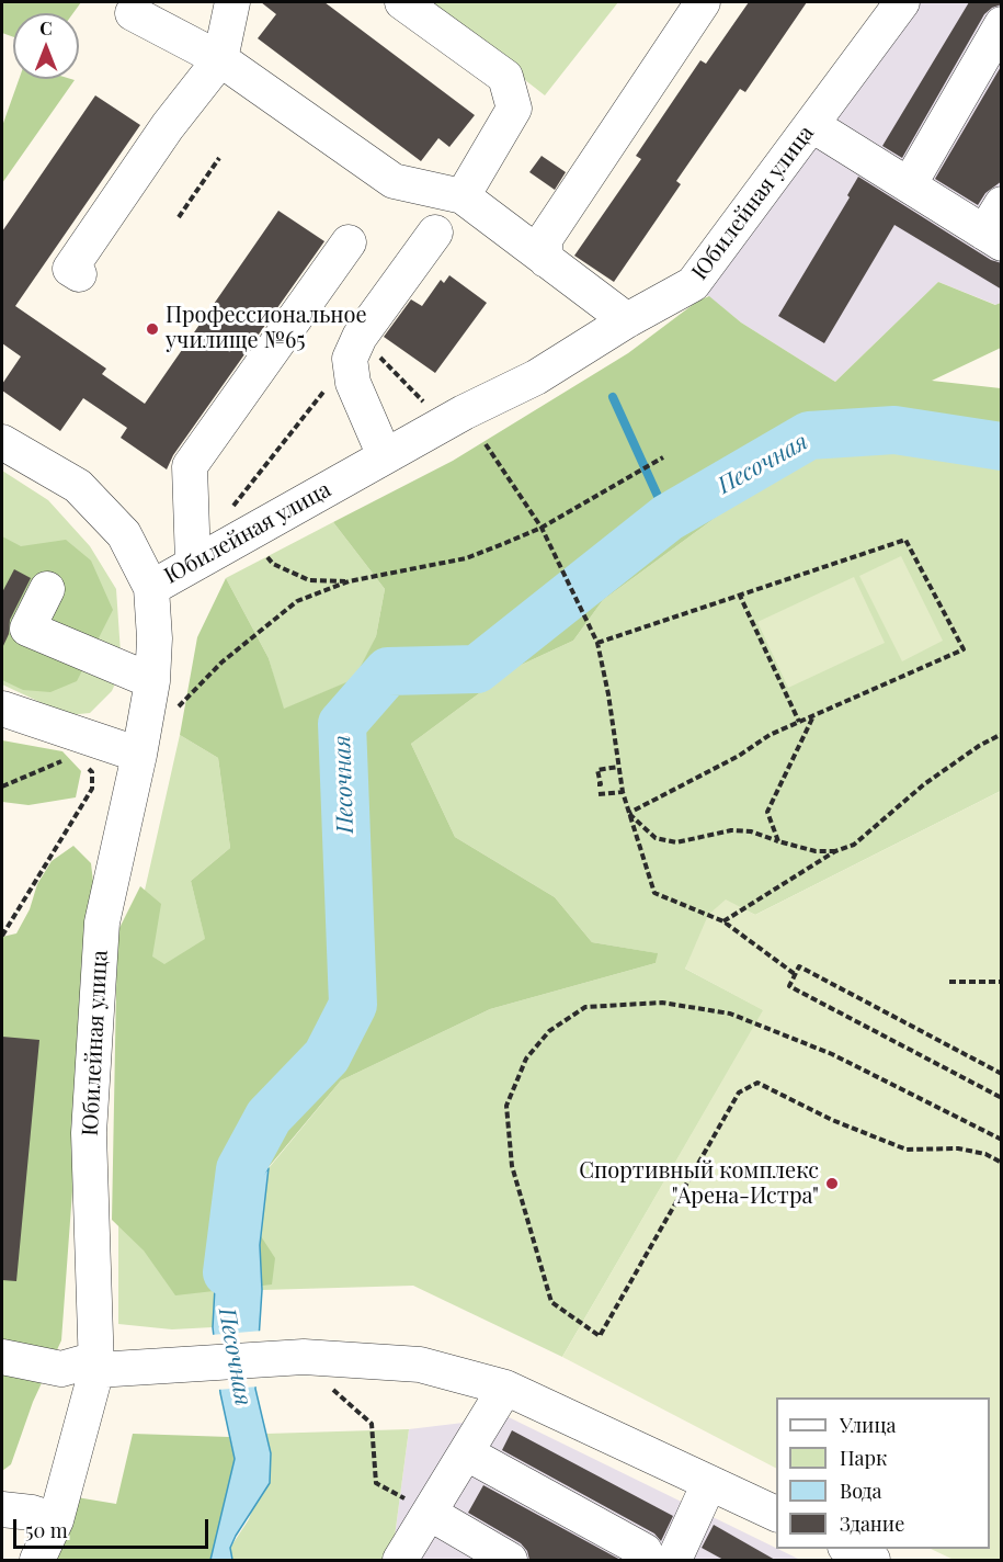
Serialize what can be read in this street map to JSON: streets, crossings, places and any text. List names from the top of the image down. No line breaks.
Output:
{"streets":{"street":["Юбилейная улица"]},"water":["Песочная"],"places":["Профессиональное училище №65","Спортивный комплекс \"Арена-Истра\""],"legend":["Улица","Парк","Вода","Здание"],"scale_bar":"50 m","north":"top"}
